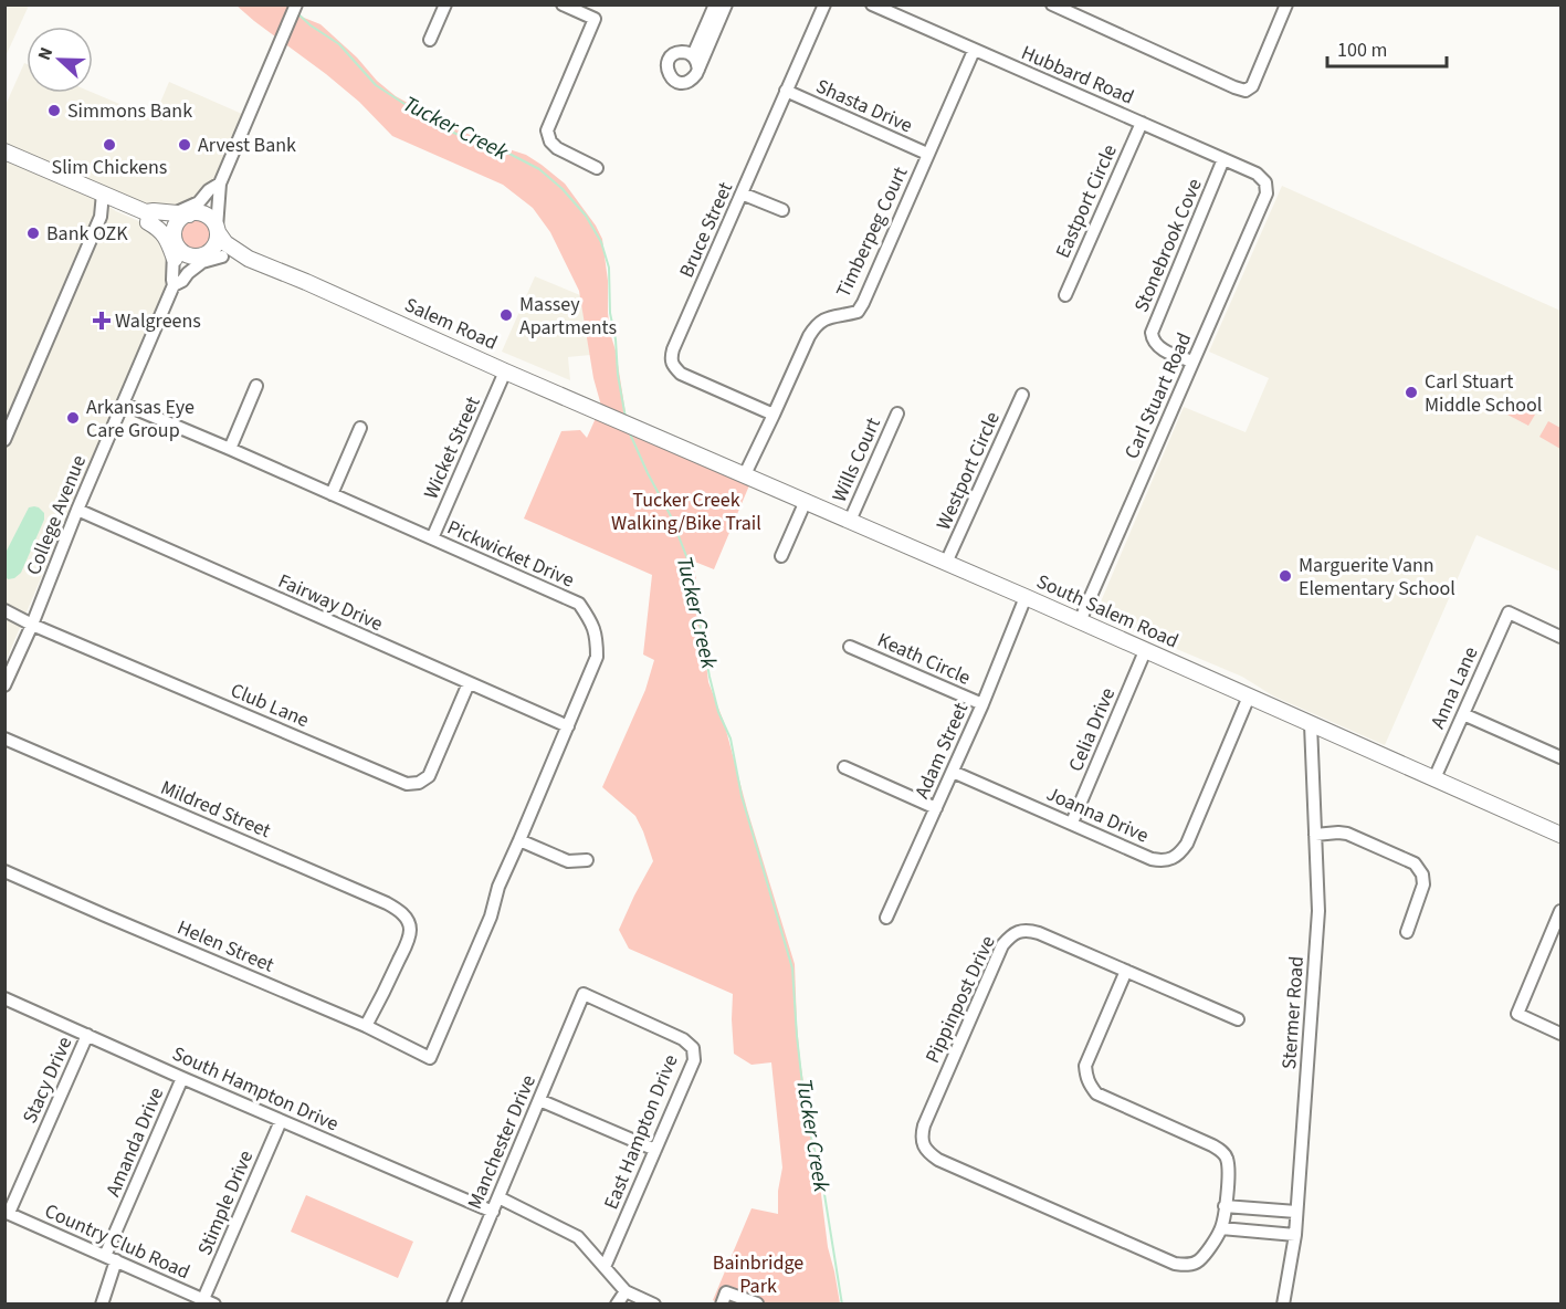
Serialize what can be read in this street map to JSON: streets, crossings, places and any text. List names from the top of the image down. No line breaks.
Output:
{"streets":{"main road":["Salem Road","South Salem Road"],"street":["Hubbard Road","Shasta Drive","Eastport Circle","Bruce Street","Timberpeg Court","Stonebrook Cove","Carl Stuart Road","Wicket Street","Wills Court","Westport Circle","College Avenue","Pickwicket Drive","Fairway Drive","Keath Circle","Anna Lane","Club Lane","Celia Drive","Adam Street","Mildred Street","Joanna Drive","Helen Street","Pippinpost Drive","Stermer Road","Stacy Drive","South Hampton Drive","East Hampton Drive","Amanda Drive","Manchester Drive","Stimple Drive","Country Club Road"]},"crossings":[["Hubbard Road","Eastport Circle"],["Hubbard Road","Timberpeg Court"],["Hubbard Road","Stonebrook Cove"],["Hubbard Road","Carl Stuart Road"],["Shasta Drive","Bruce Street"],["Shasta Drive","Timberpeg Court"],["Bruce Street","Timberpeg Court"],["Timberpeg Court","South Salem Road"],["Stonebrook Cove","Carl Stuart Road"],["Salem Road","Wicket Street"],["Salem Road","College Avenue"],["Salem Road","South Salem Road"],["Carl Stuart Road","South Salem Road"],["Wicket Street","Pickwicket Drive"],["Wills Court","South Salem Road"],["Westport Circle","South Salem Road"],["College Avenue","Pickwicket Drive"],["College Avenue","Fairway Drive"],["College Avenue","Club Lane"],["Pickwicket Drive","Fairway Drive"],["Pickwicket Drive","Helen Street"],["Fairway Drive","Club Lane"],["South Salem Road","Anna Lane"],["South Salem Road","Celia Drive"],["South Salem Road","Adam Street"],["South Salem Road","Joanna Drive"],["South Salem Road","Stermer Road"],["Keath Circle","Adam Street"],["Celia Drive","Joanna Drive"],["Adam Street","Joanna Drive"],["Mildred Street","Helen Street"],["Stacy Drive","South Hampton Drive"],["Stacy Drive","Country Club Road"],["South Hampton Drive","Amanda Drive"],["South Hampton Drive","Manchester Drive"],["South Hampton Drive","Stimple Drive"],["East Hampton Drive","Manchester Drive"],["Amanda Drive","Country Club Road"],["Stimple Drive","Country Club Road"]],"water":["Tucker Creek"],"parks":["Tucker Creek Walking/Bike Trail","Bainbridge Park"],"places":{"other":["Simmons Bank","Slim Chickens","Arvest Bank","Bank OZK","Massey Apartments","Carl Stuart Middle School","Arkansas Eye Care Group","Marguerite Vann Elementary School"],"health":["Walgreens"]},"scale_bar":"100 m","north":"left"}
